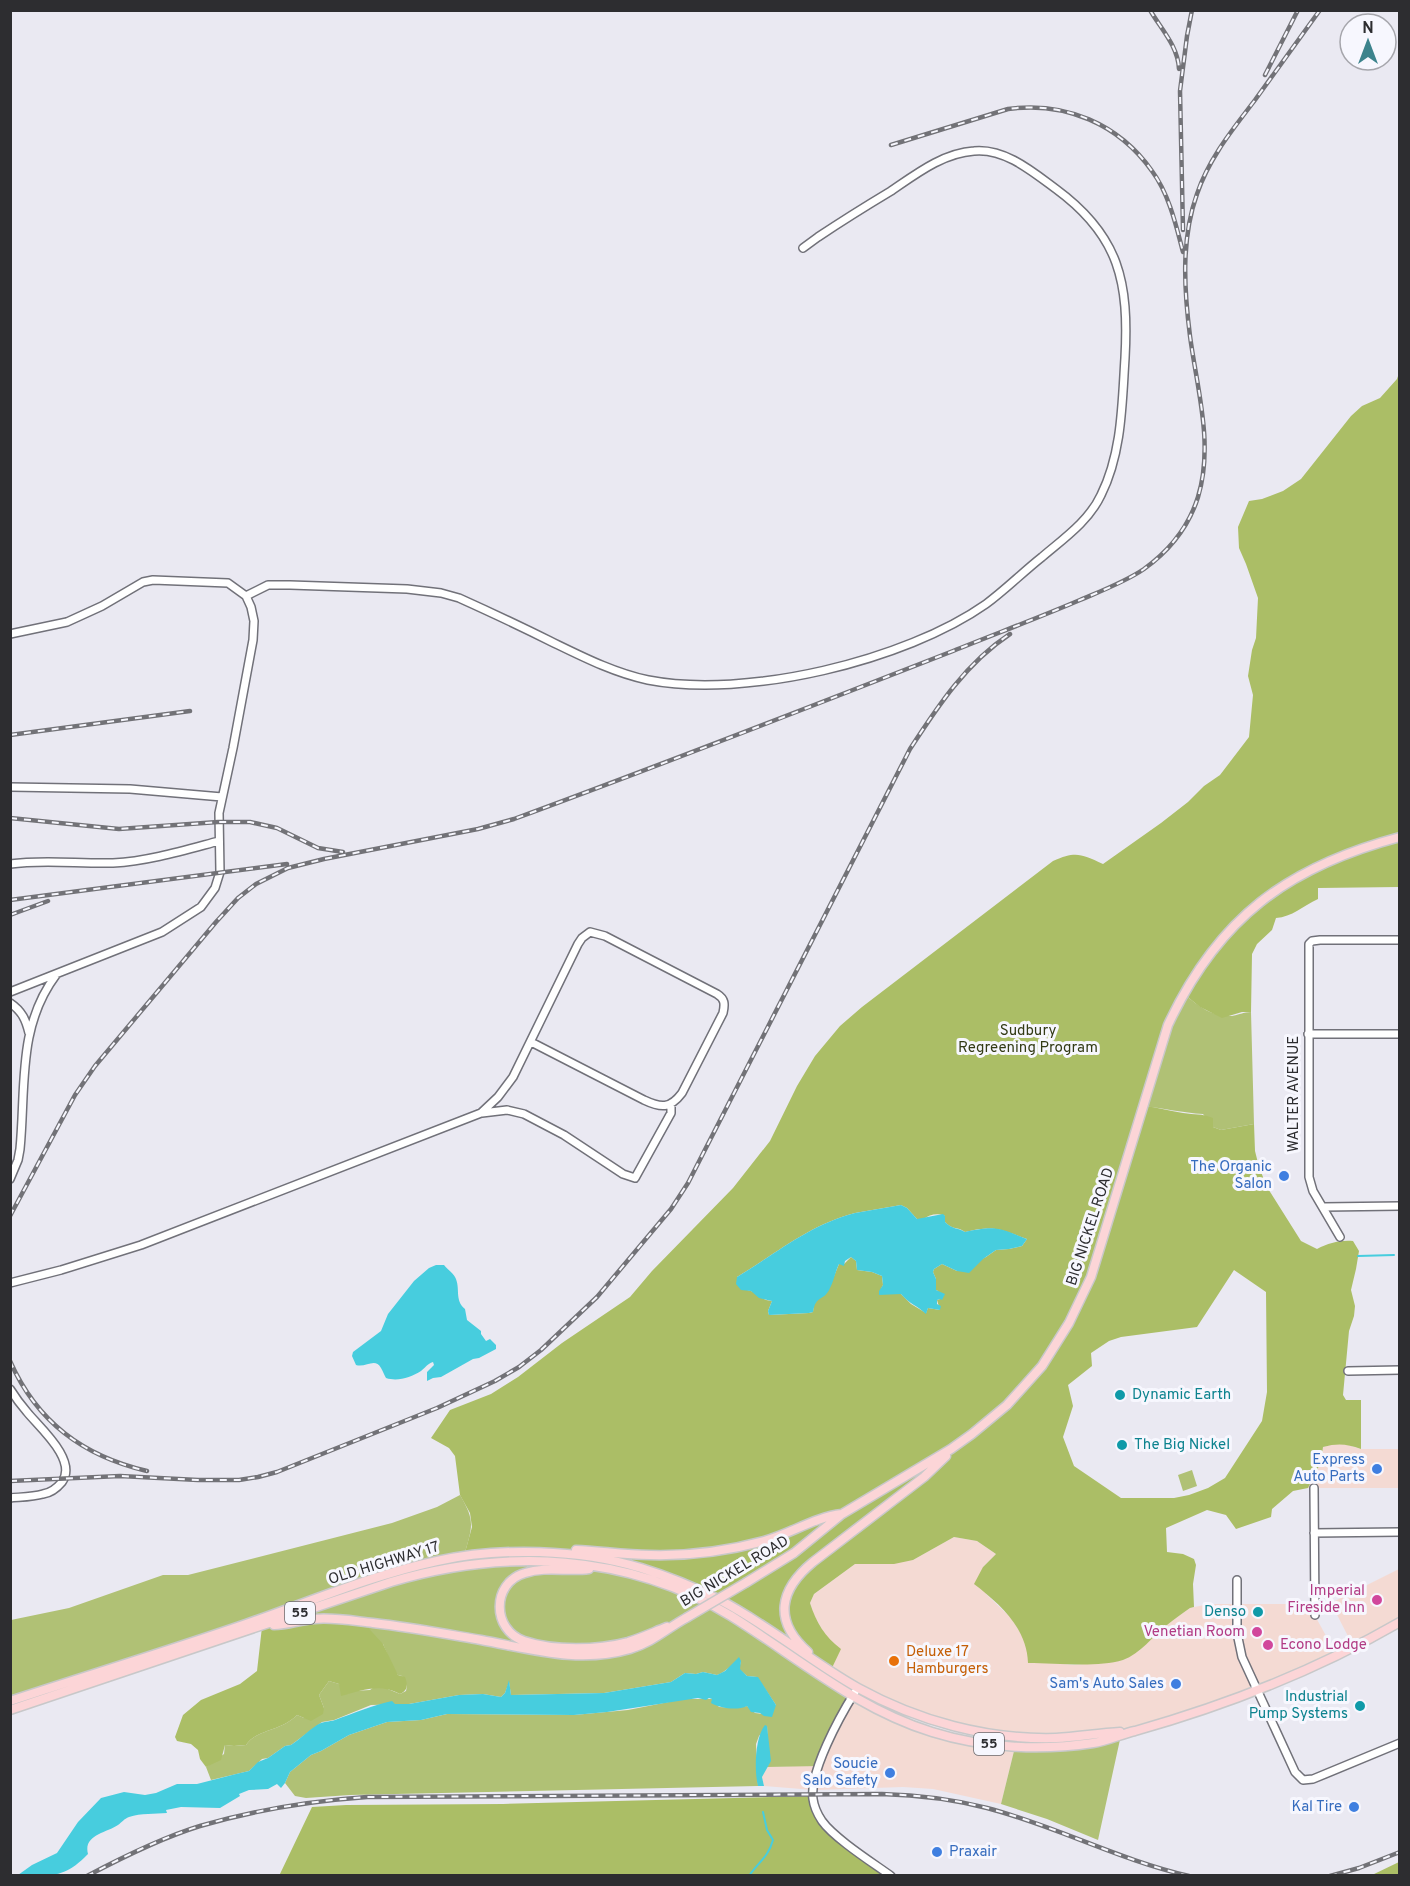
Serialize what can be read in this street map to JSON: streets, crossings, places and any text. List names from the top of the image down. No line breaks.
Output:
{"streets":{"main road":["BIG NICKEL ROAD","OLD HIGHWAY 17","55"],"street":["WALTER AVENUE"]},"crossings":[["OLD HIGHWAY 17","55"]],"parks":["Sudbury Regreening Program"],"places":["The Organic Salon","Dynamic Earth","The Big Nickel","Express Auto Parts","Imperial Fireside Inn","Denso","Venetian Room","Econo Lodge","Deluxe 17 Hamburgers","Sam's Auto Sales","Industrial Pump Systems","Soucie Salo Safety","Kal Tire","Praxair"],"north":"top"}
